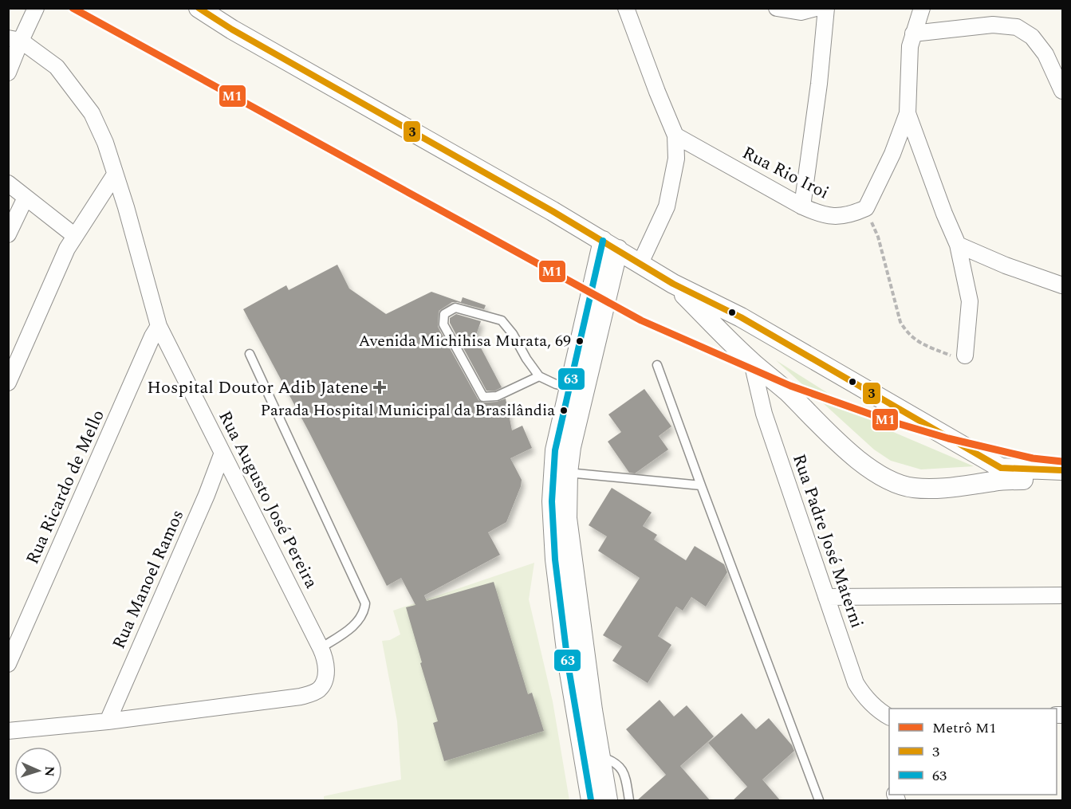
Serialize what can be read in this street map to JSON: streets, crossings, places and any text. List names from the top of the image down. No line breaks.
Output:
{"streets":{"street":["Rua Rio Iroi","Rua Ricardo de Mello","Rua Augusto José Pereira","Rua Padre José Materni","Rua Manoel Ramos"]},"crossings":[["Rua Ricardo de Mello","Rua Augusto José Pereira"],["Rua Augusto José Pereira","Rua Manoel Ramos"]],"places":{"other":["Avenida Michihisa Murata, 69","Parada Hospital Municipal da Brasilândia"],"health":["Hospital Doutor Adib Jatene"]},"lines":["metro line M1","transit line 3","transit line 63"],"legend":["Metrô M1","3","63"],"north":"right"}
